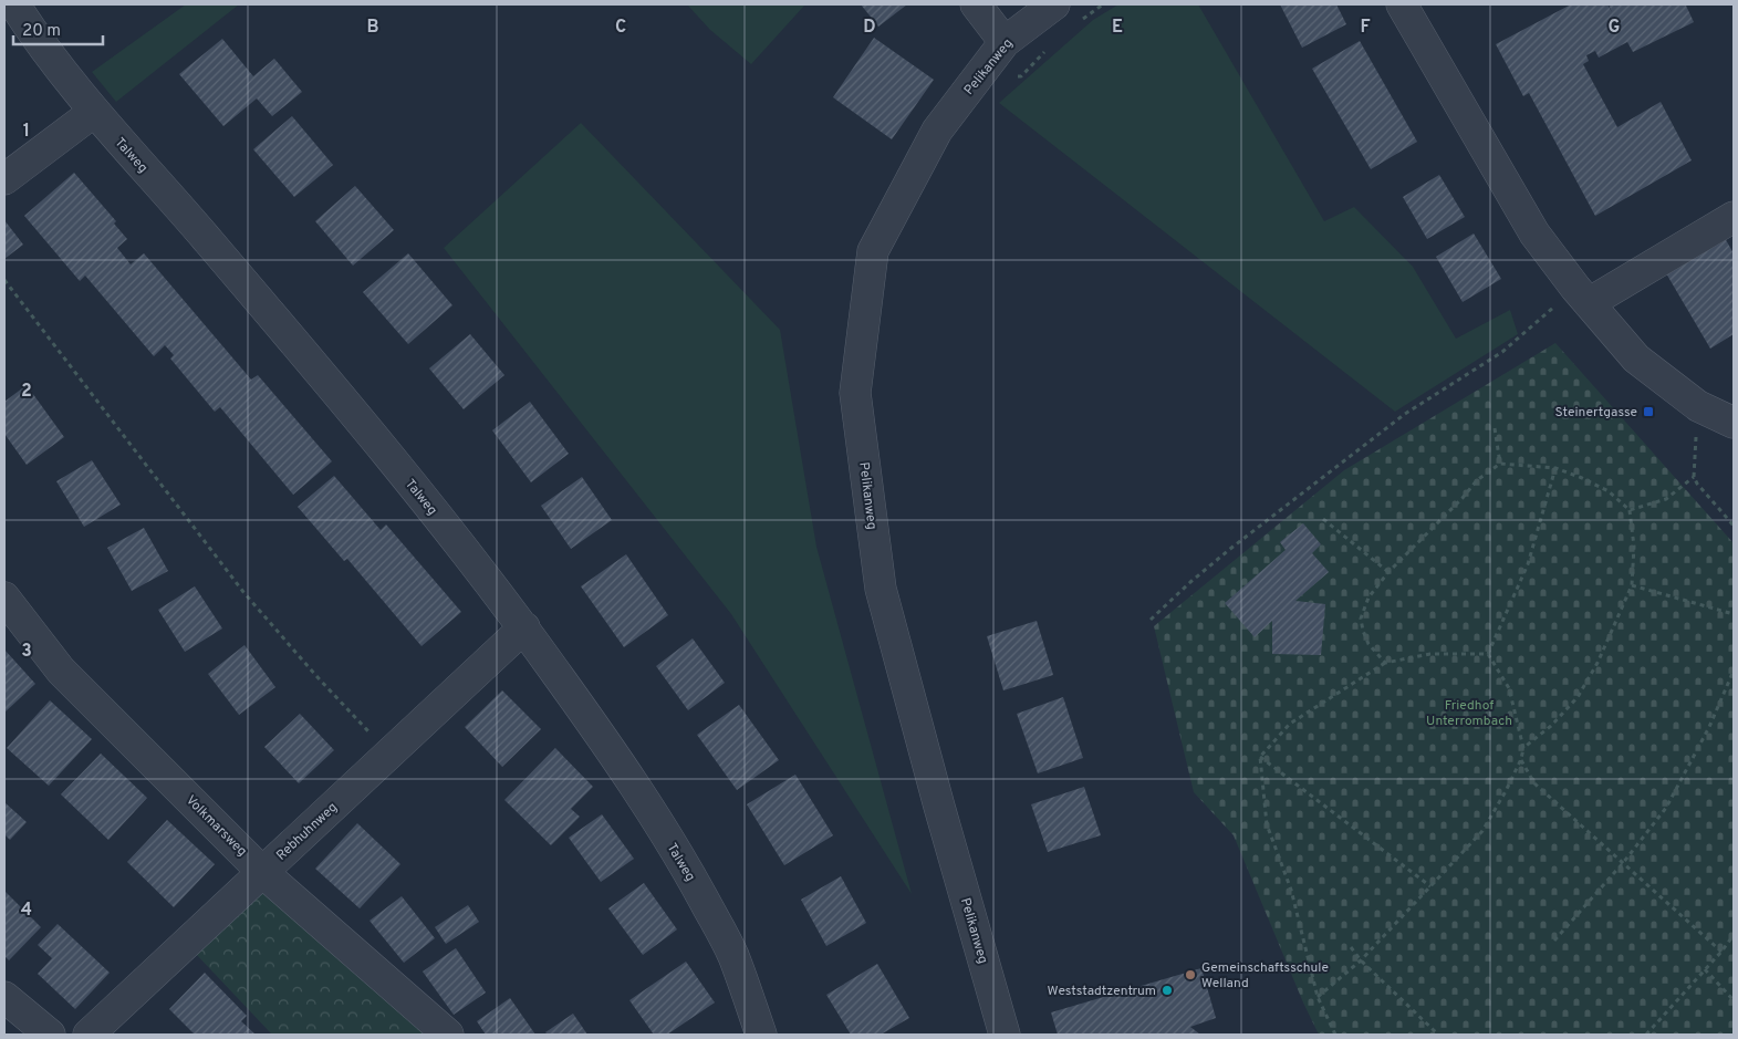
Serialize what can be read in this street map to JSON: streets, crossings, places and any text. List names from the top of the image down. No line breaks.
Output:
{"streets":{"street":["Pelikanweg","Talweg","Volkmarsweg","Rebhuhnweg"]},"crossings":[["Talweg","Rebhuhnweg"],["Volkmarsweg","Rebhuhnweg"]],"parks":["Friedhof Unterrombach"],"places":{"transit":["Steinertgasse"],"other":["Gemeinschaftsschule Welland","Weststadtzentrum"]},"scale_bar":"20 m","grid":{"columns":["B","C","D","E","F","G"],"rows":["1","2","3","4"]}}
